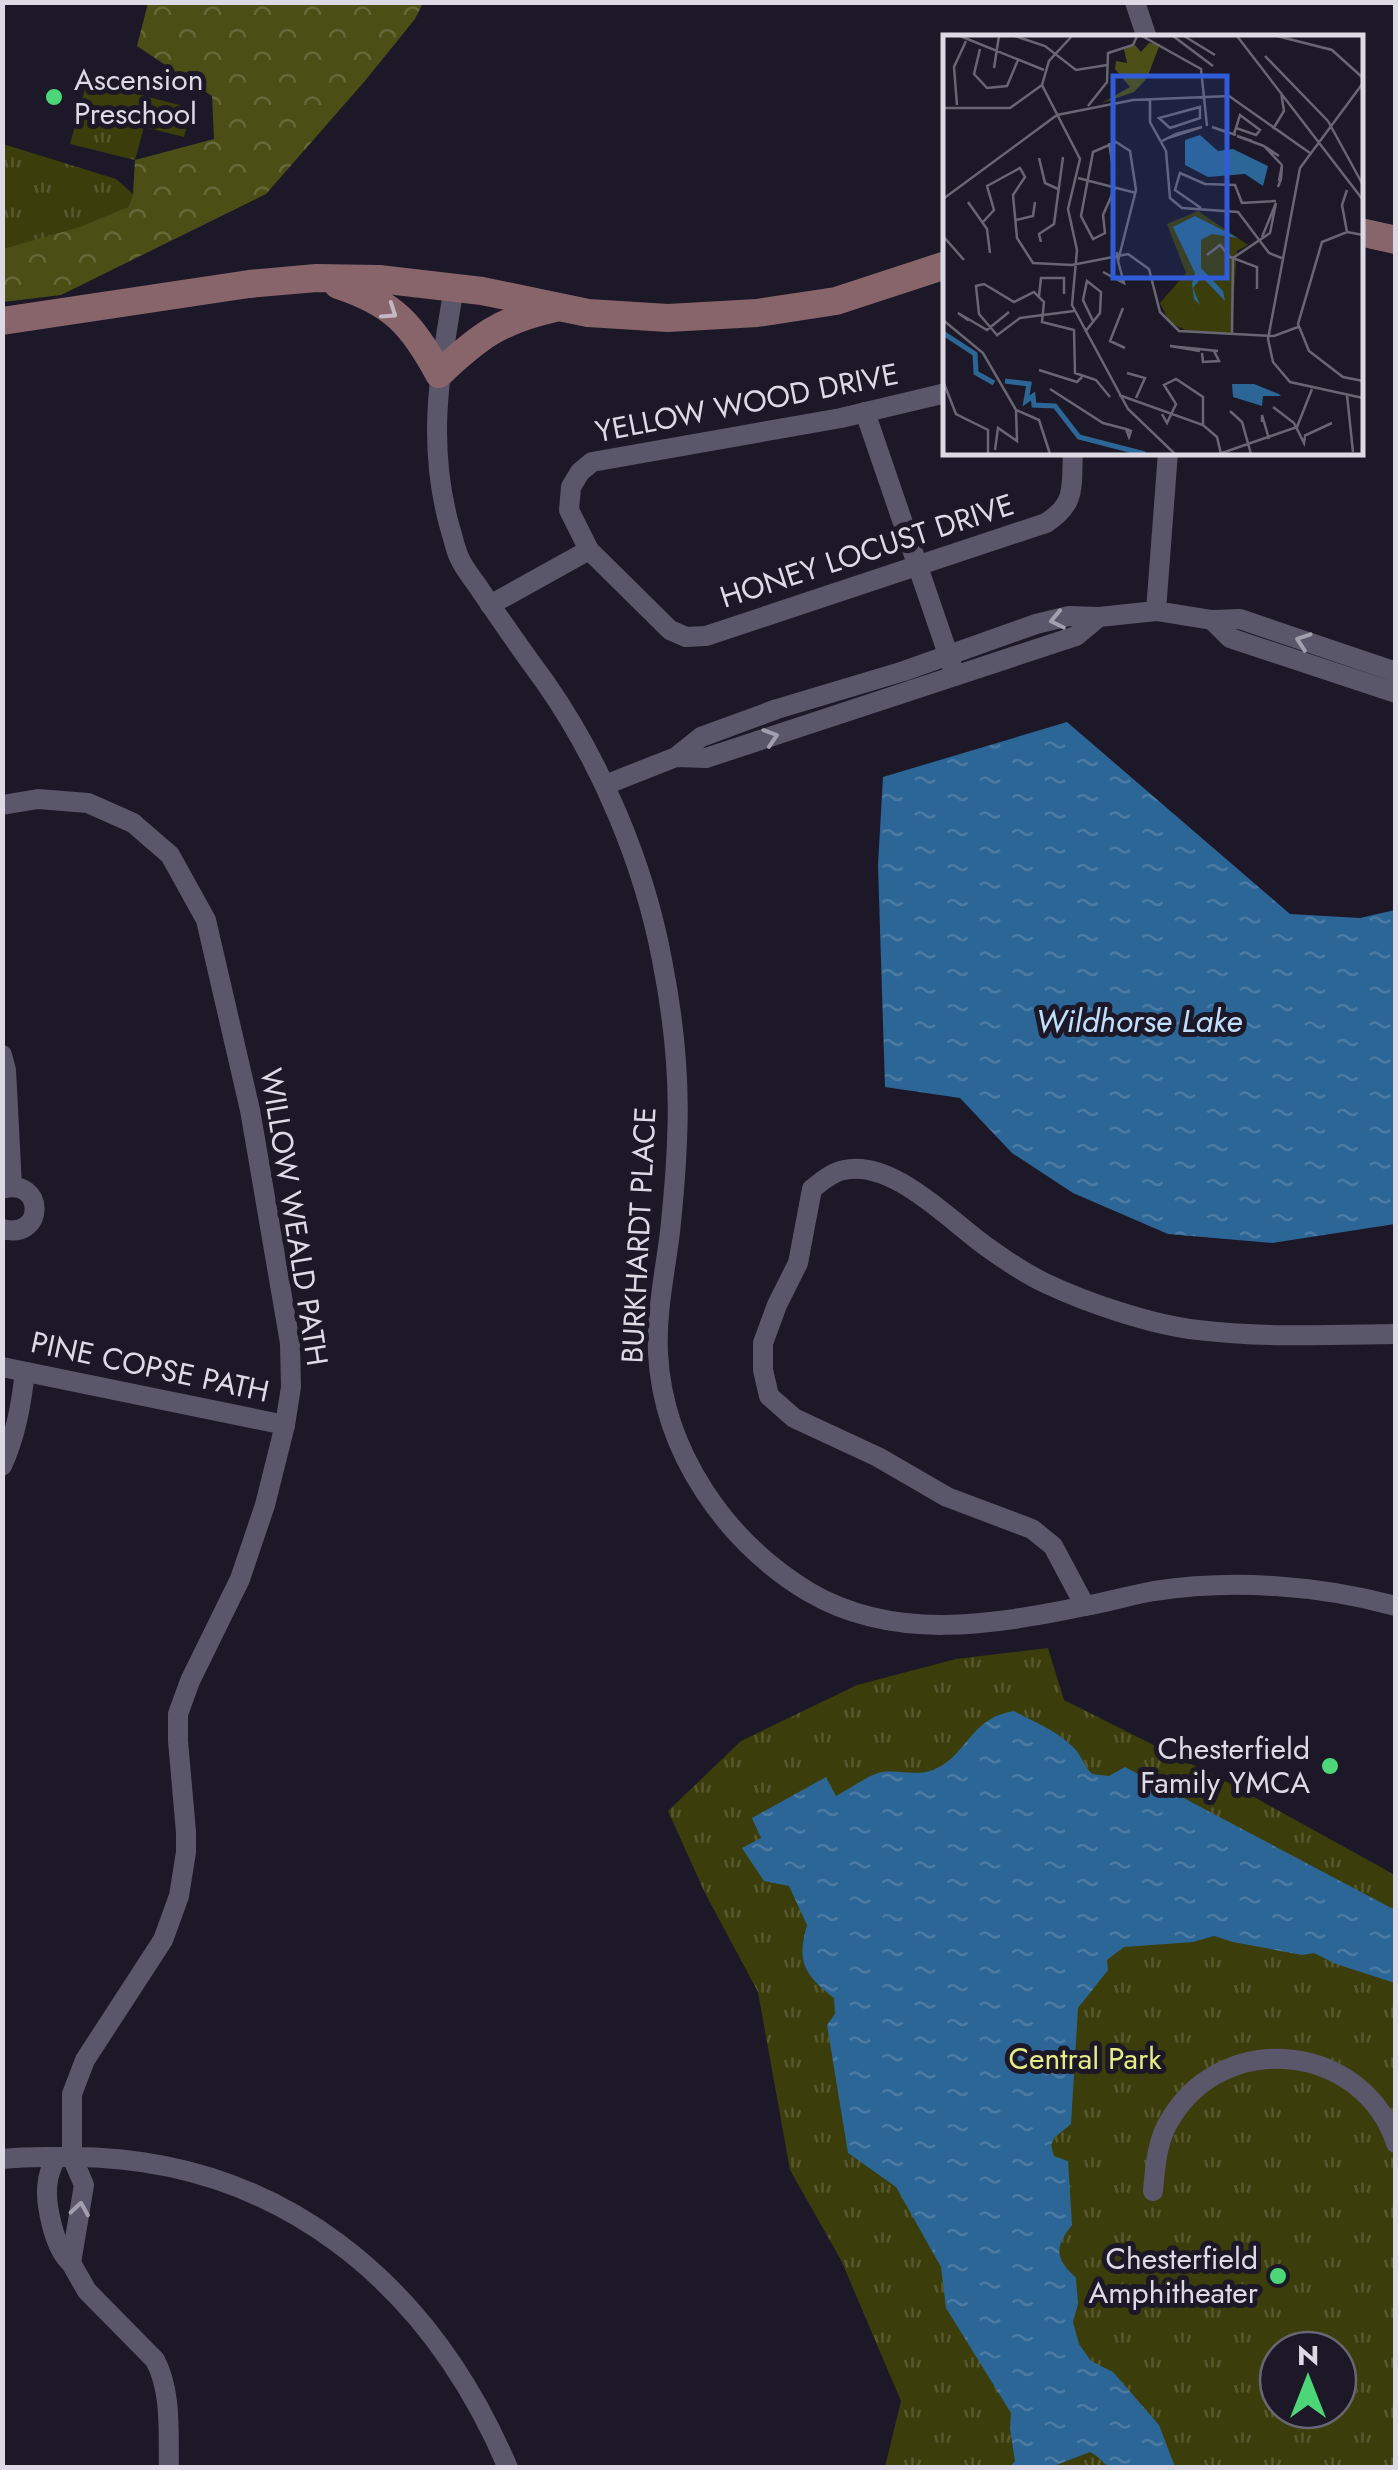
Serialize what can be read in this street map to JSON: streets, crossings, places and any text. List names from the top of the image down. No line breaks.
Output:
{"streets":{"street":["YELLOW WOOD DRIVE","HONEY LOCUST DRIVE","WILLOW WEALD PATH","BURKHARDT PLACE","PINE COPSE PATH"]},"crossings":[["YELLOW WOOD DRIVE","HONEY LOCUST DRIVE"],["WILLOW WEALD PATH","PINE COPSE PATH"]],"water":["Wildhorse Lake"],"parks":["Central Park"],"places":["Ascension Preschool","Chesterfield Family YMCA","Chesterfield Amphitheater"],"north":"top"}
